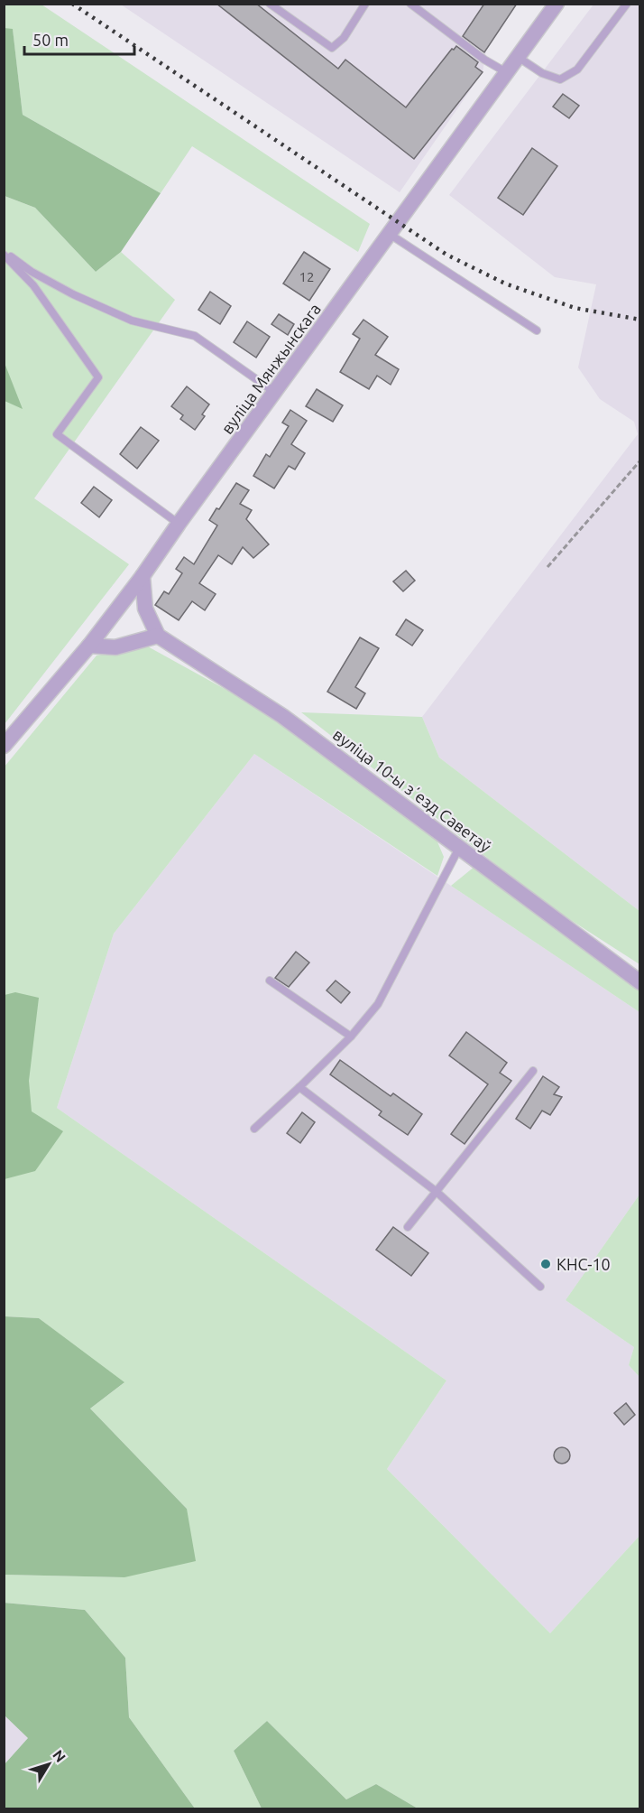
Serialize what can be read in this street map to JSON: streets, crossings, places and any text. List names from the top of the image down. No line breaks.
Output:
{"streets":{"street":["вуліца Мянжынскага","вуліца 10-ы зʼезд Саветаў"]},"places":["КНС-10"],"house_numbers":["12"],"scale_bar":"50 m","north":"top right"}
